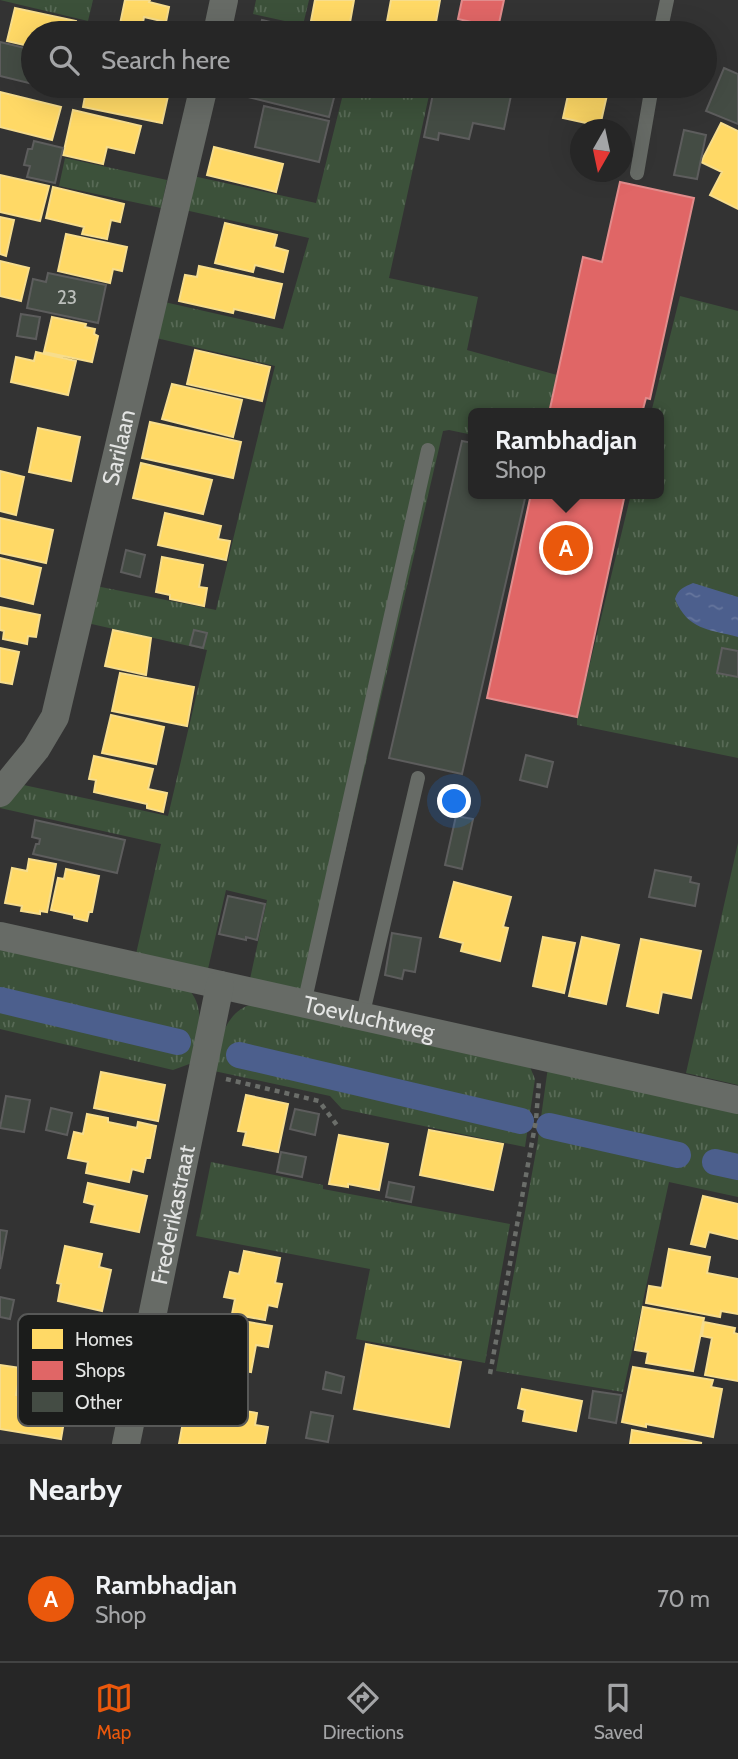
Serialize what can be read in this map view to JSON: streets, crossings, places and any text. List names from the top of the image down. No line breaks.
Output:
{"streets":{"street":["Sarilaan","Toevluchtweg","Frederikastraat"]},"crossings":[["Toevluchtweg","Frederikastraat"]],"house_numbers":["23"],"legend":["Homes","Shops","Other"],"north":"bottom","page":{"search":"Search here","popup":["Rambhadjan","Shop"],"pins":"A","heading":"Nearby","list":[{"mark":"A","name":"Rambhadjan","note":"Shop","value":"70 m"}],"nav":["Map","Directions","Saved"]}}
